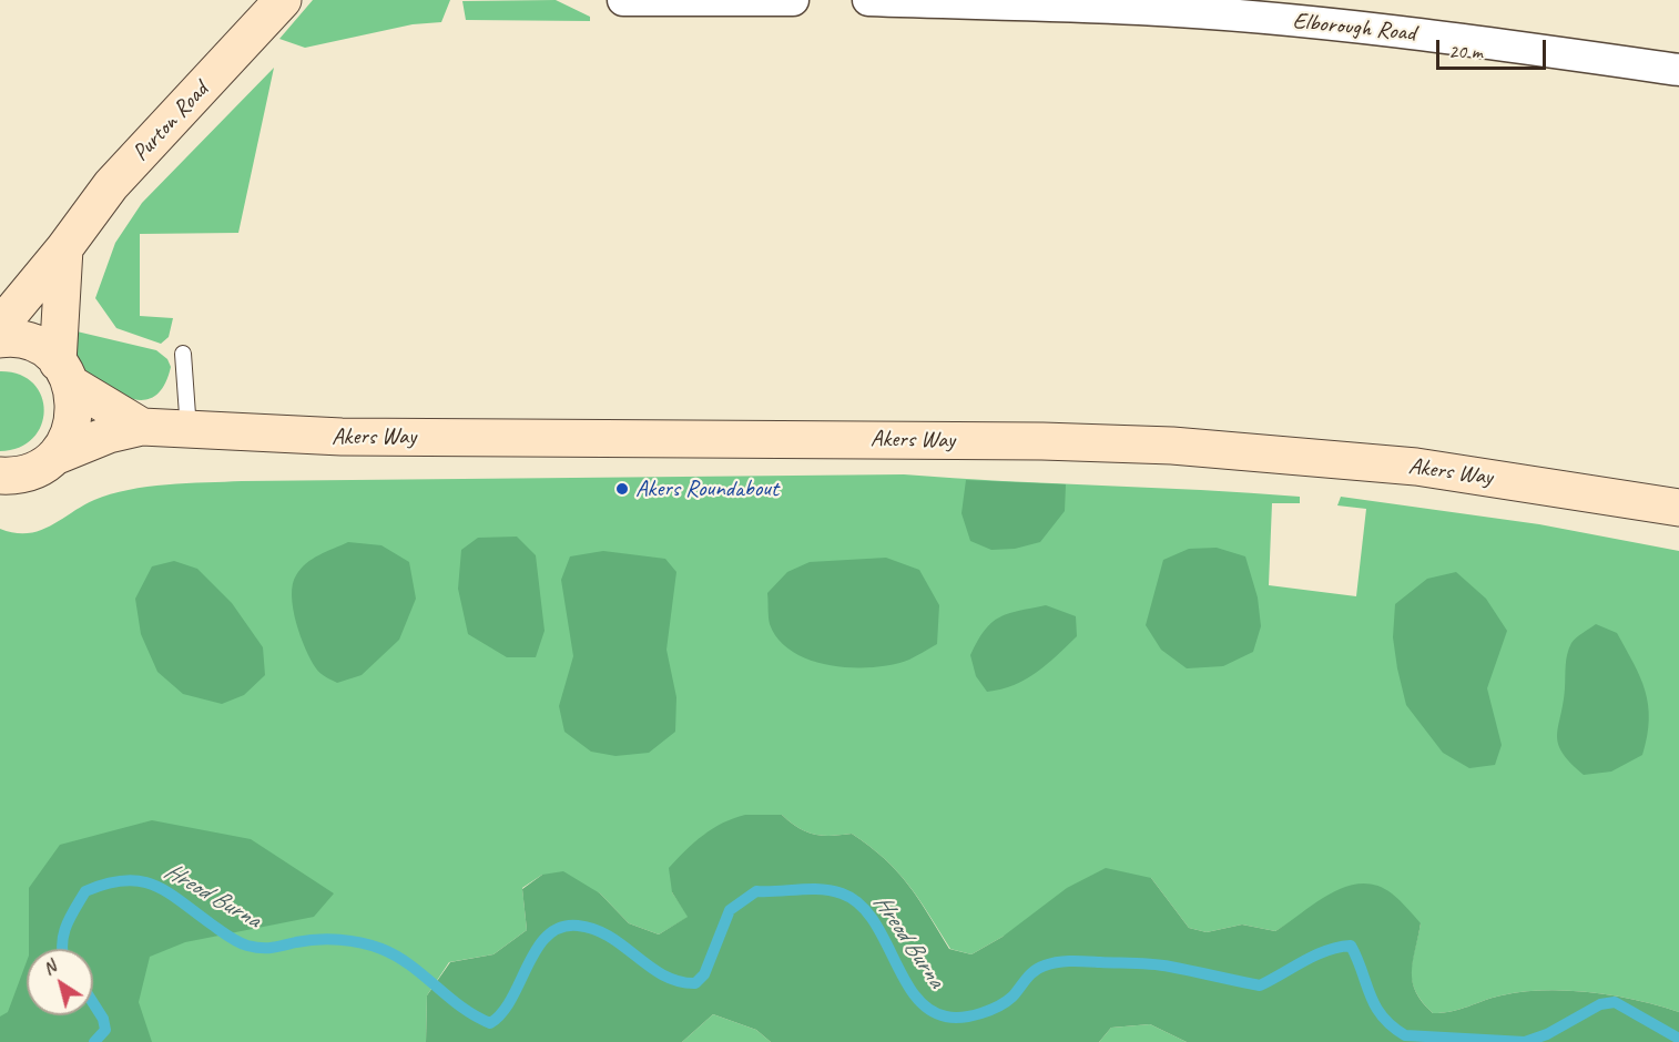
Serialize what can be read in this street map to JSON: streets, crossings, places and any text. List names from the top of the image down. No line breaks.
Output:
{"streets":{"main road":["Purton Road","Akers Way"],"street":["Elborough Road"]},"water":["Hreod Burna"],"places":["Akers Roundabout"],"scale_bar":"20 m","north":"top left"}
